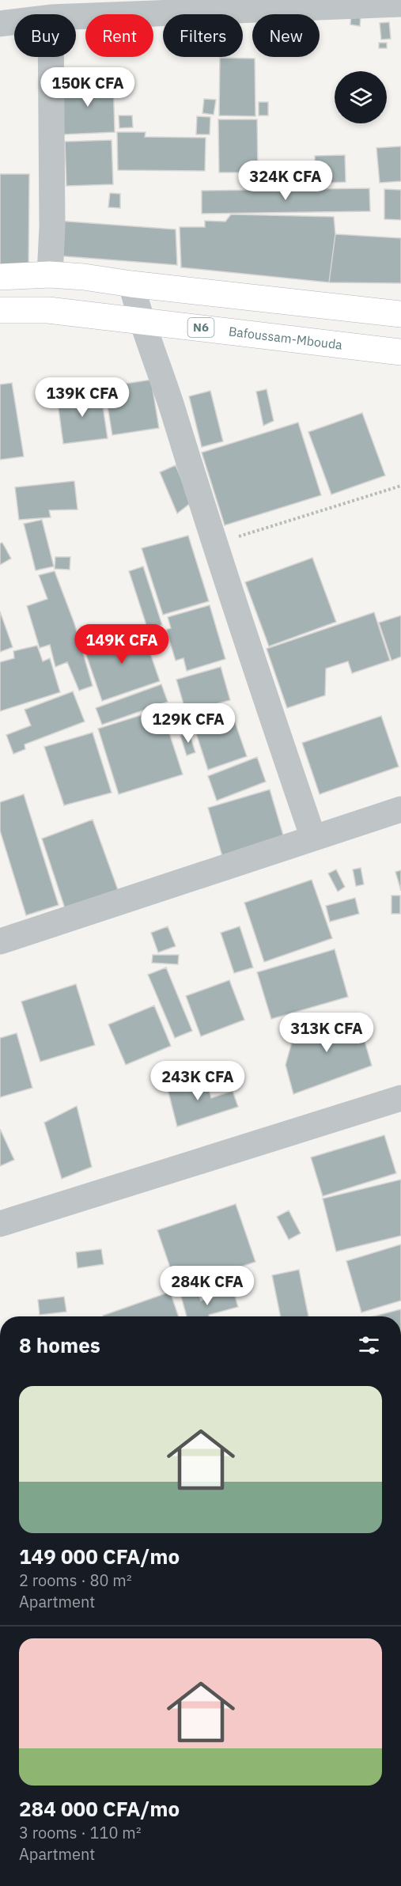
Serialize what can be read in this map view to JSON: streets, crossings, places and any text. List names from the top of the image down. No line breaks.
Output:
{"streets":{"highway":["N6","Bafoussam-Mbouda"]},"page":{"chip":["Buy","Rent","Filters","New"],"price":["150K CFA","324K CFA","139K CFA","149K CFA","129K CFA","313K CFA","243K CFA","284K CFA"],"heading":"8 homes","list":[{"name":"149 000 CFA/mo","note":"2 rooms · 80 m² · Apartment"},{"name":"284 000 CFA/mo","note":"3 rooms · 110 m² · Apartment"}]}}
